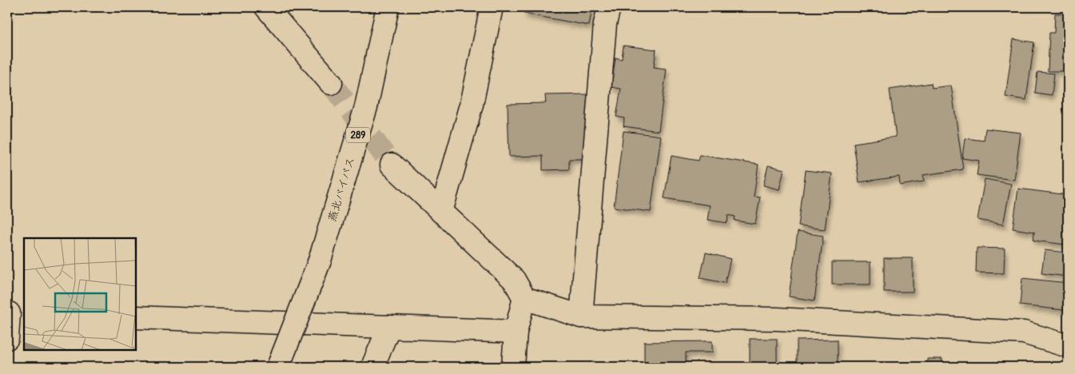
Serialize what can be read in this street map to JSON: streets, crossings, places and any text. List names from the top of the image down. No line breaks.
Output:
{"streets":{"main road":["289","燕北バイパス"]}}
